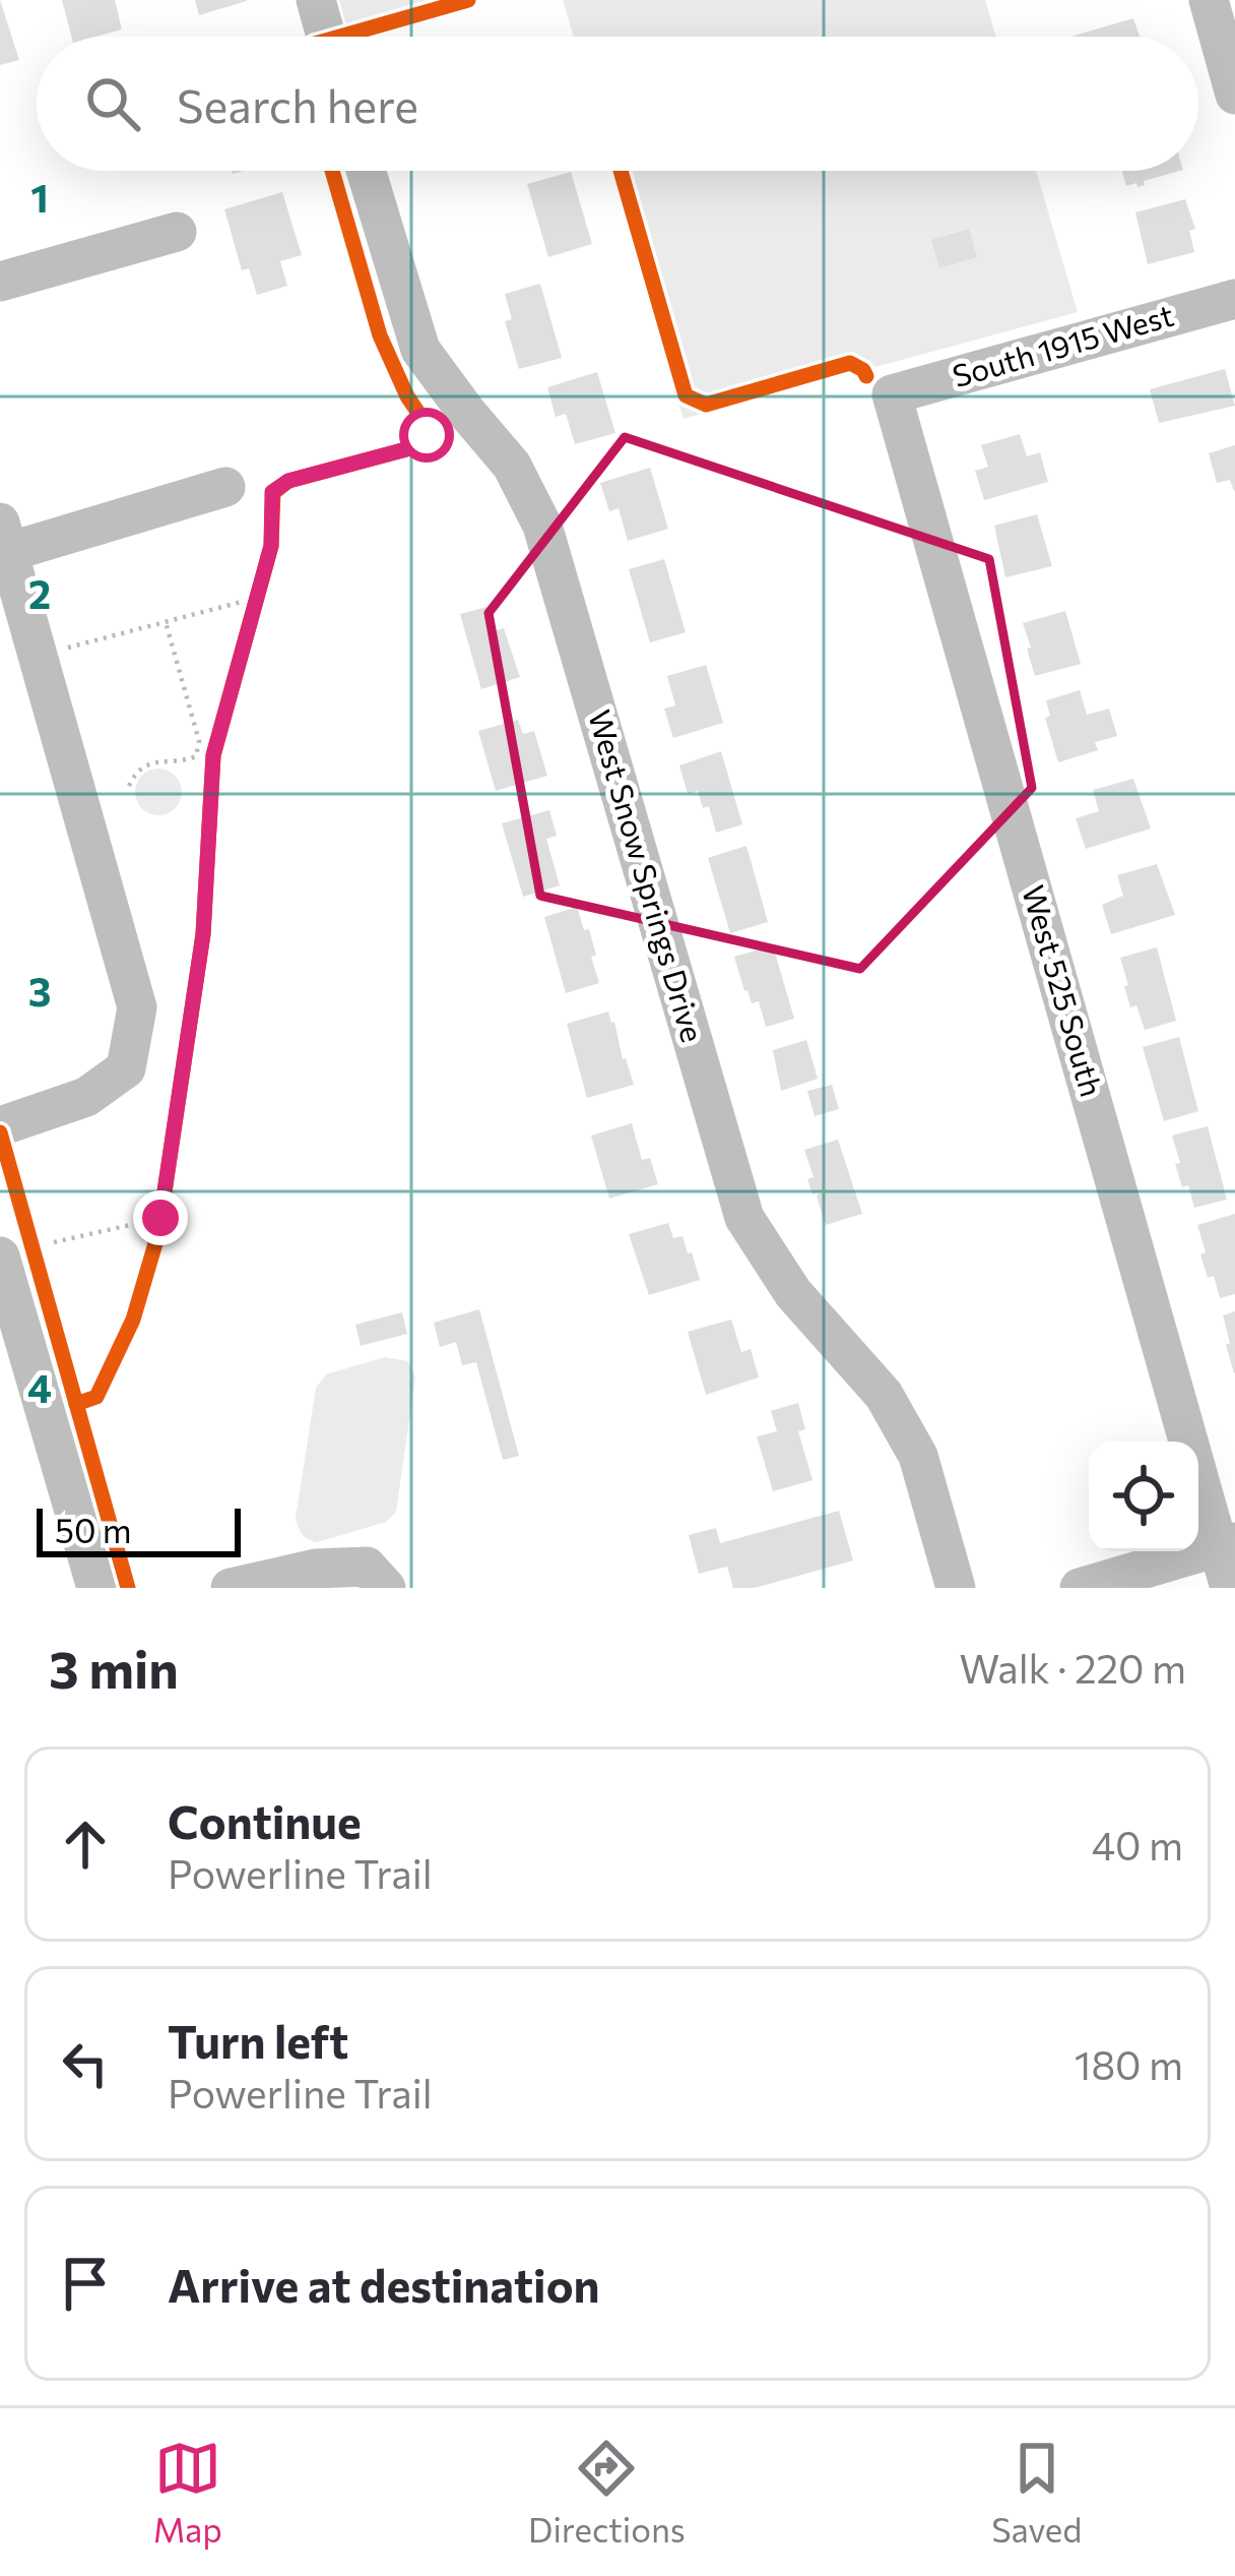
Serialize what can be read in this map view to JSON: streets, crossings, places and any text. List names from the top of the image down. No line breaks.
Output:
{"streets":{"street":["South 1915 West","West Snow Springs Drive","West 525 South"]},"crossings":[["South 1915 West","West 525 South"]],"scale_bar":"50 m","page":{"search":"Search here","scale":"50 m","heading":["3 min","Walk · 220 m"],"list":[["Continue","Powerline Trail","40 m"],["Turn left","Powerline Trail","180 m"],"Arrive at destination"],"nav":["Map","Directions","Saved"]},"grid":{"rows":["1","2","3","4"]}}
